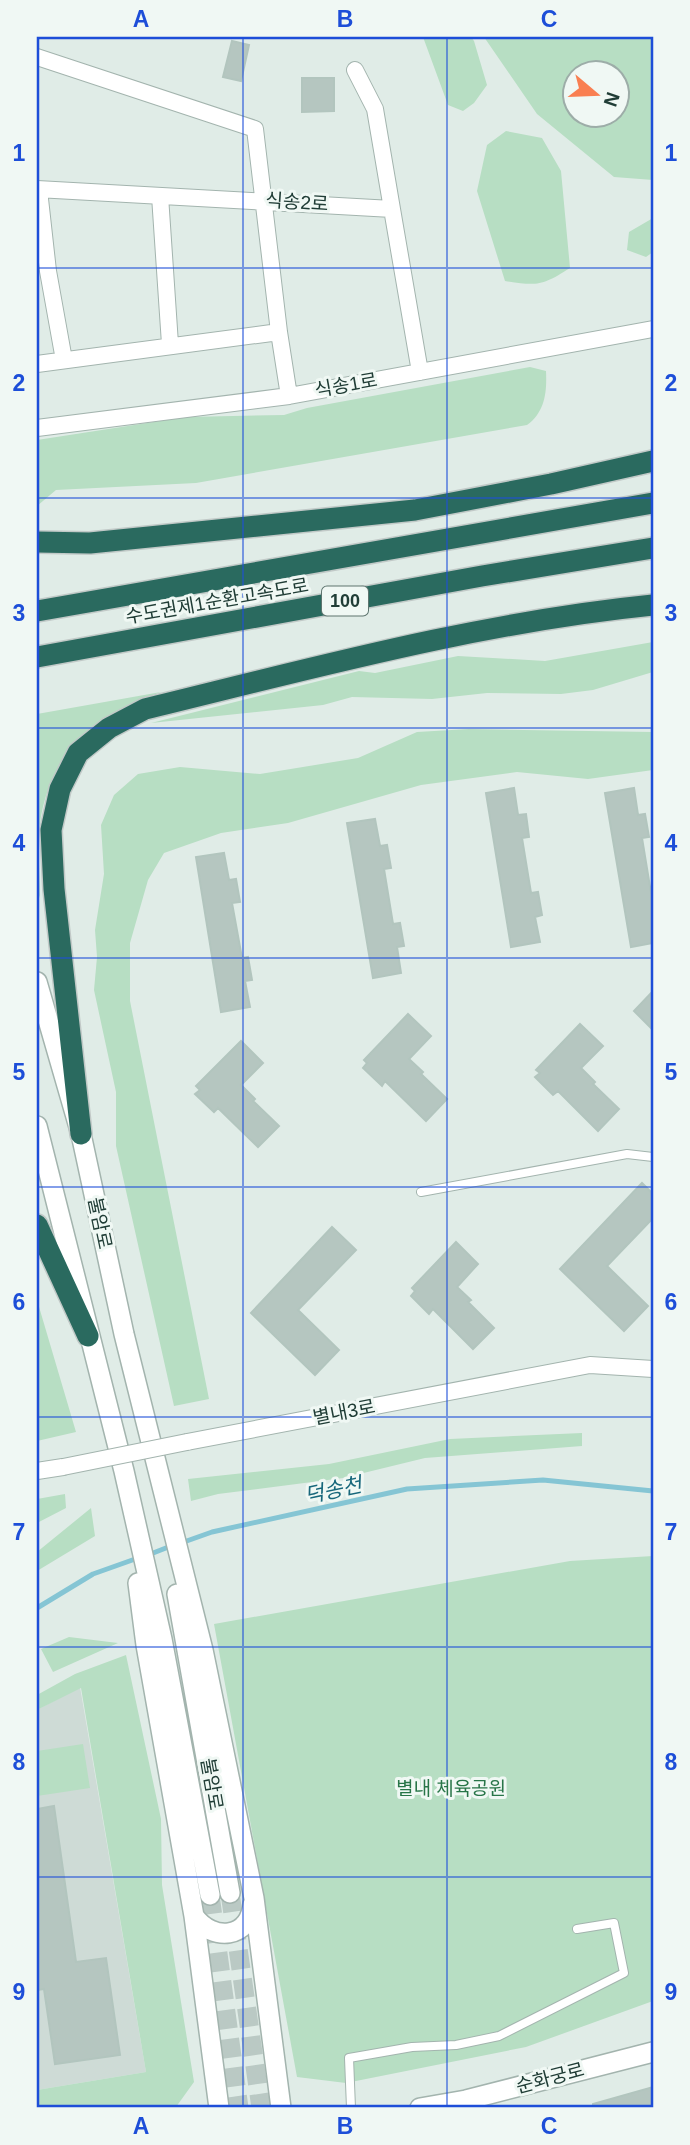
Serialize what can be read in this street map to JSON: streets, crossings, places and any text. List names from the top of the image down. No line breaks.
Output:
{"streets":{"highway":["수도권제1순환고속도로","100"],"street":["식송2로","식송1로","불암로","별내3로","순화궁로"]},"water":["덕송천"],"parks":["별내 체육공원"],"north":"right","grid":{"columns":["A","B","C"],"rows":["1","2","3","4","5","6","7","8","9"]}}
